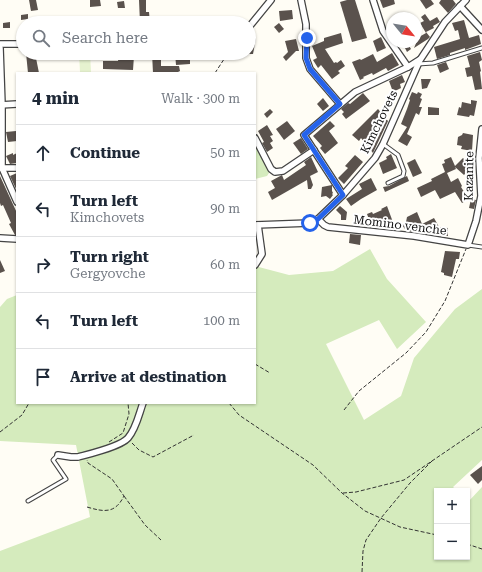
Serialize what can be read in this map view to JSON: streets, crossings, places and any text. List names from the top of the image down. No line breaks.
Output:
{"streets":{"street":["Kimchovets","Kazanite","Momino venche"]},"crossings":[["Kimchovets","Momino venche"],["Kazanite","Momino venche"]],"north":"bottom right","page":{"search":"Search here","heading":["4 min","Walk · 300 m"],"list":[["Continue","50 m"],["Turn left","Kimchovets","90 m"],["Turn right","Gergyovche","60 m"],["Turn left","100 m"],"Arrive at destination"],"map_buttons":["+","−"]}}
